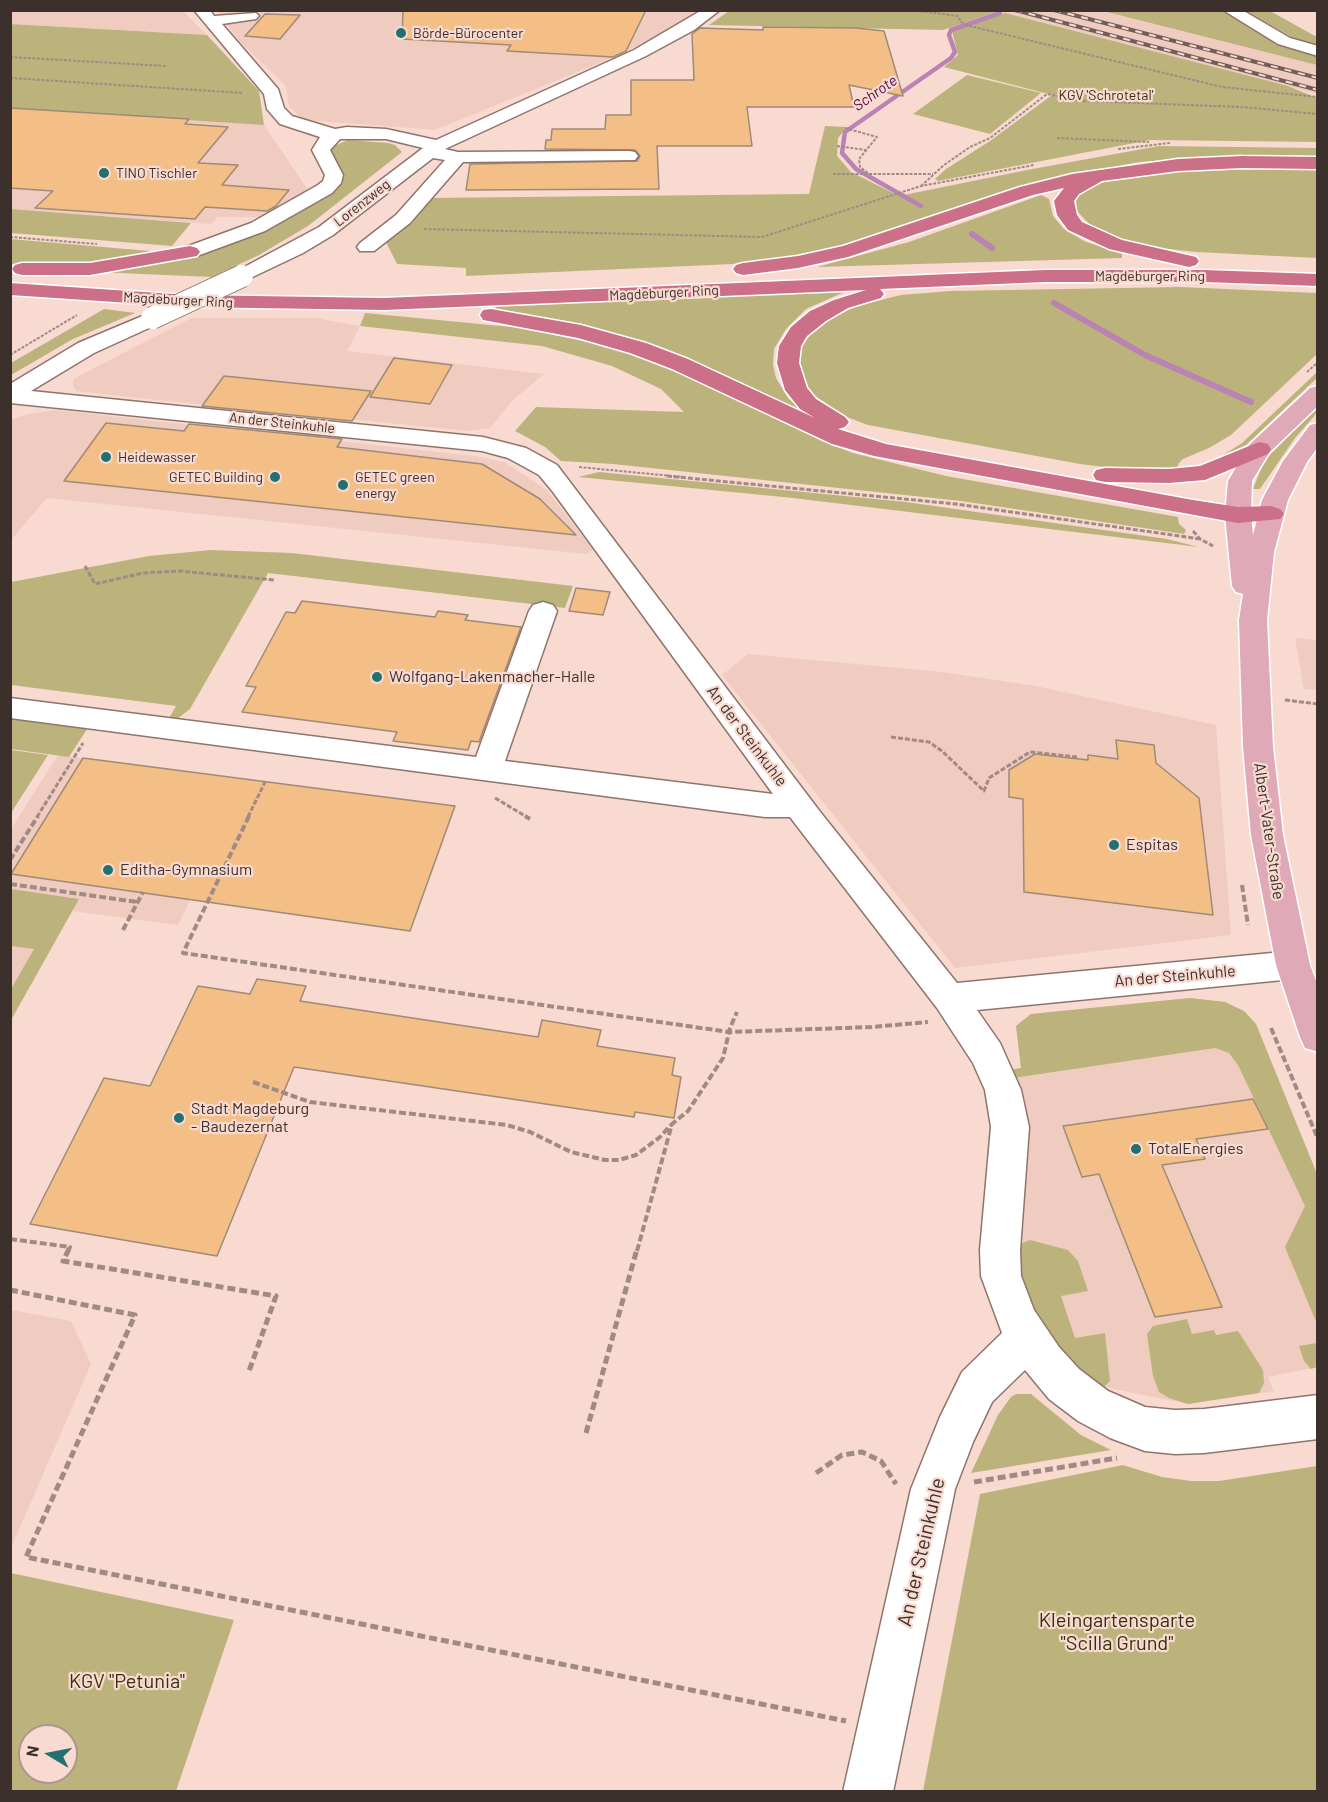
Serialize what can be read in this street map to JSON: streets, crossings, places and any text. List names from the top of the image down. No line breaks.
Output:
{"streets":{"highway":["Magdeburger Ring"],"main road":["Albert-Vater-Straße"],"street":["Lorenzweg","An der Steinkuhle"]},"crossings":[["Lorenzweg","An der Steinkuhle"],["An der Steinkuhle","Albert-Vater-Straße"]],"water":["Schrote"],"parks":["KGV 'Schrotetal'","Kleingartensparte \"Scilla Grund\"","KGV \"Petunia\""],"places":["Börde-Bürocenter","TINO Tischler","Heidewasser","GETEC Building","GETEC green energy","Wolfgang-Lakenmacher-Halle","Espitas","Editha-Gymnasium","Stadt Magdeburg - Baudezernat","TotalEnergies"],"north":"left"}
